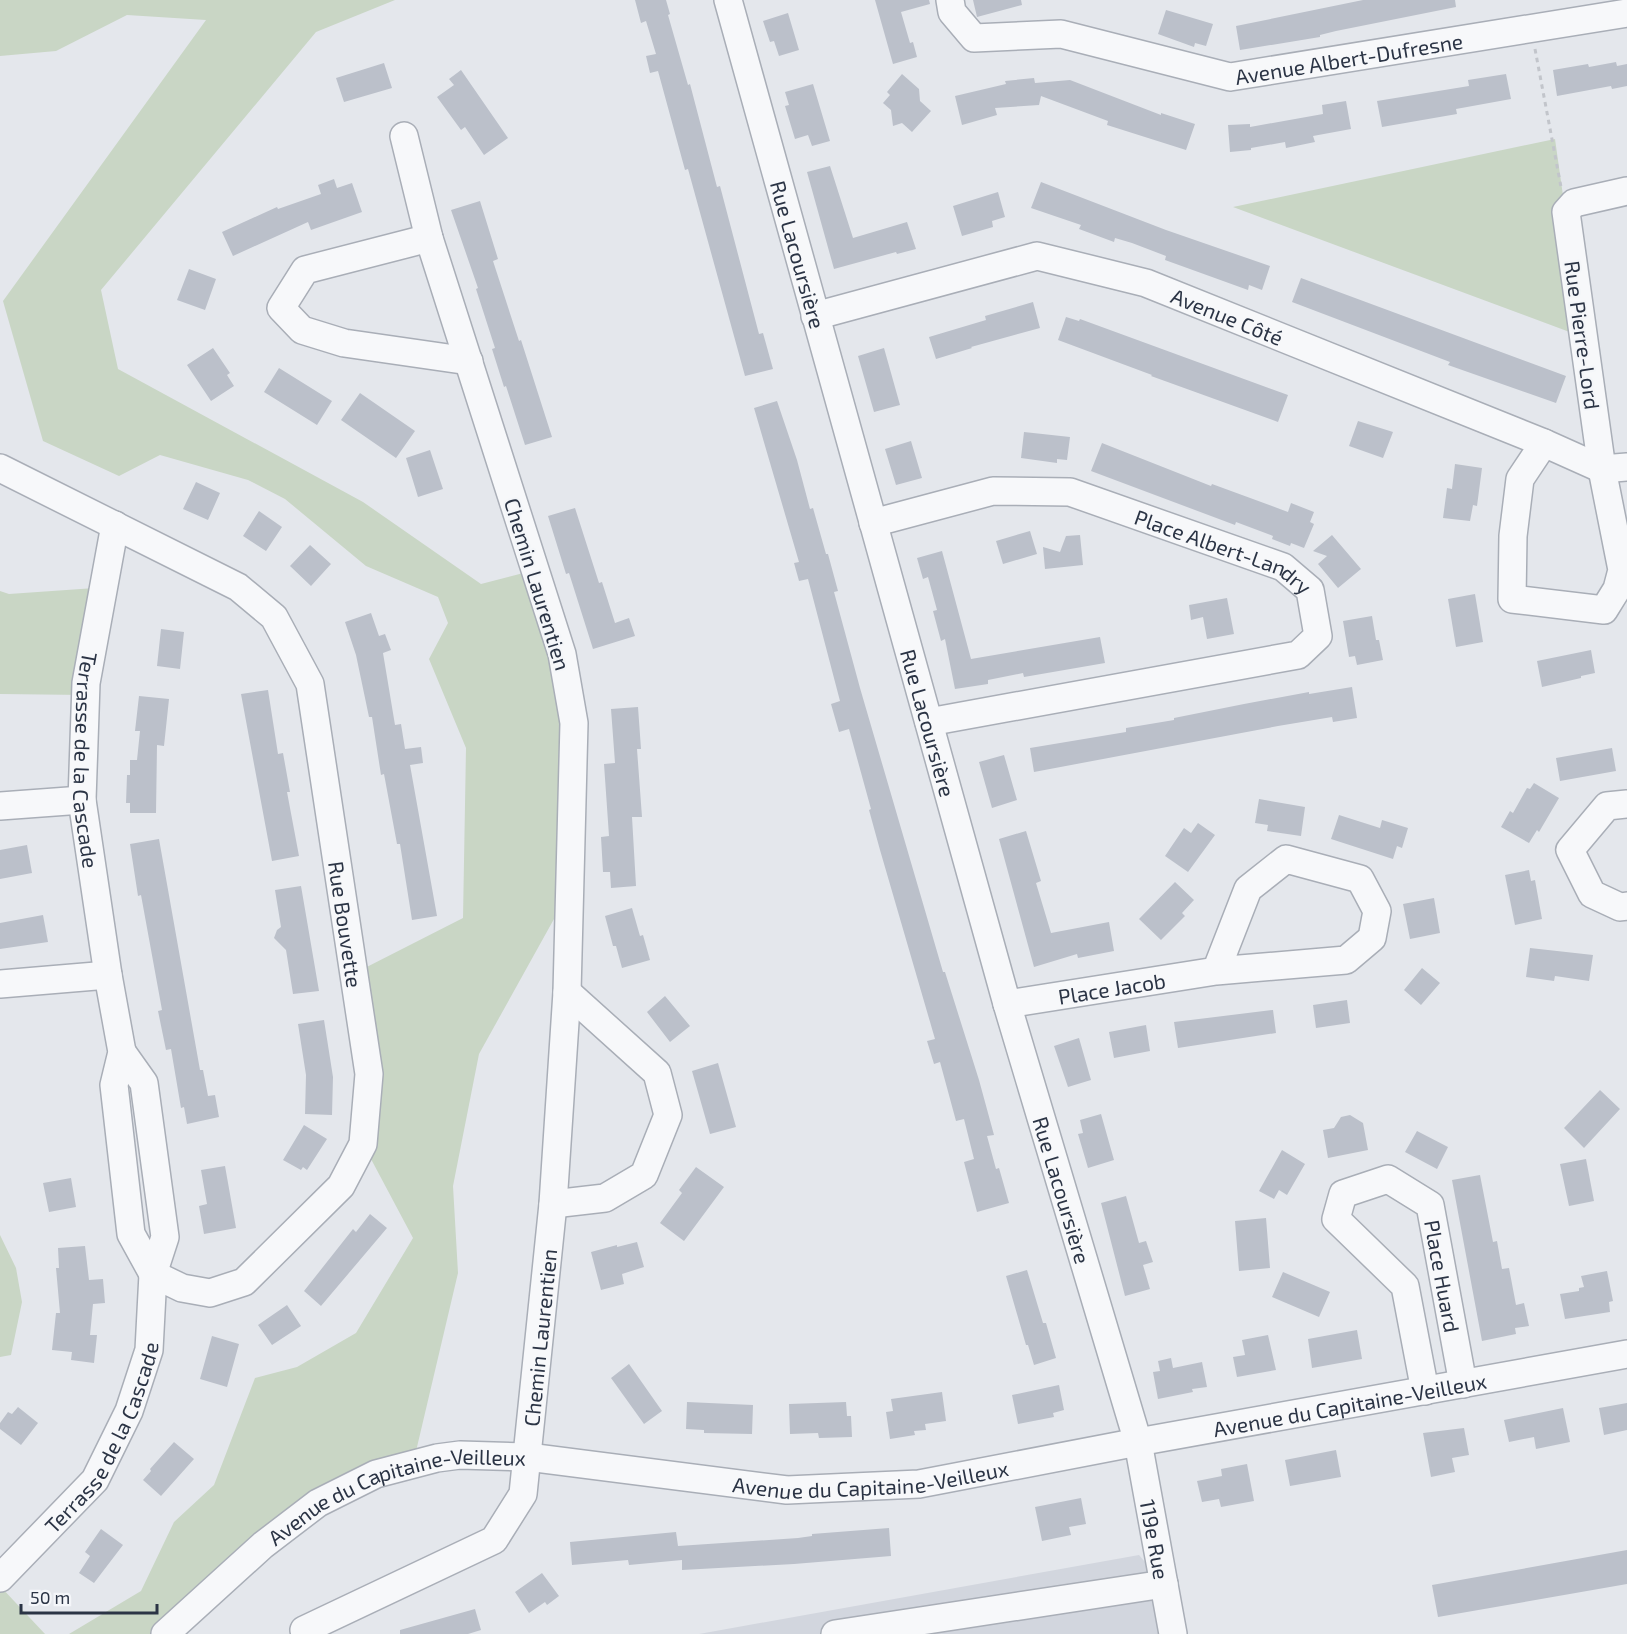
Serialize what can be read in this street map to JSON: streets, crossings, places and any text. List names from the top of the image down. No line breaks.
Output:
{"streets":{"street":["Avenue Albert-Dufresne","Rue Lacoursière","Avenue Côté","Rue Pierre-Lord","Place Albert-Landry","Chemin Laurentien","Terrasse de la Cascade","Rue Bouvette","Place Jacob","Place Huard","Avenue du Capitaine-Veilleux","119e Rue"]},"crossings":[["Rue Lacoursière","Avenue Côté"],["Rue Lacoursière","Place Albert-Landry"],["Rue Lacoursière","Place Jacob"],["Rue Lacoursière","Avenue du Capitaine-Veilleux"],["Rue Lacoursière","119e Rue"],["Avenue Côté","Rue Pierre-Lord"],["Chemin Laurentien","Avenue du Capitaine-Veilleux"],["Terrasse de la Cascade","Rue Bouvette"],["Place Huard","Avenue du Capitaine-Veilleux"],["Avenue du Capitaine-Veilleux","119e Rue"]],"scale_bar":"50 m"}
